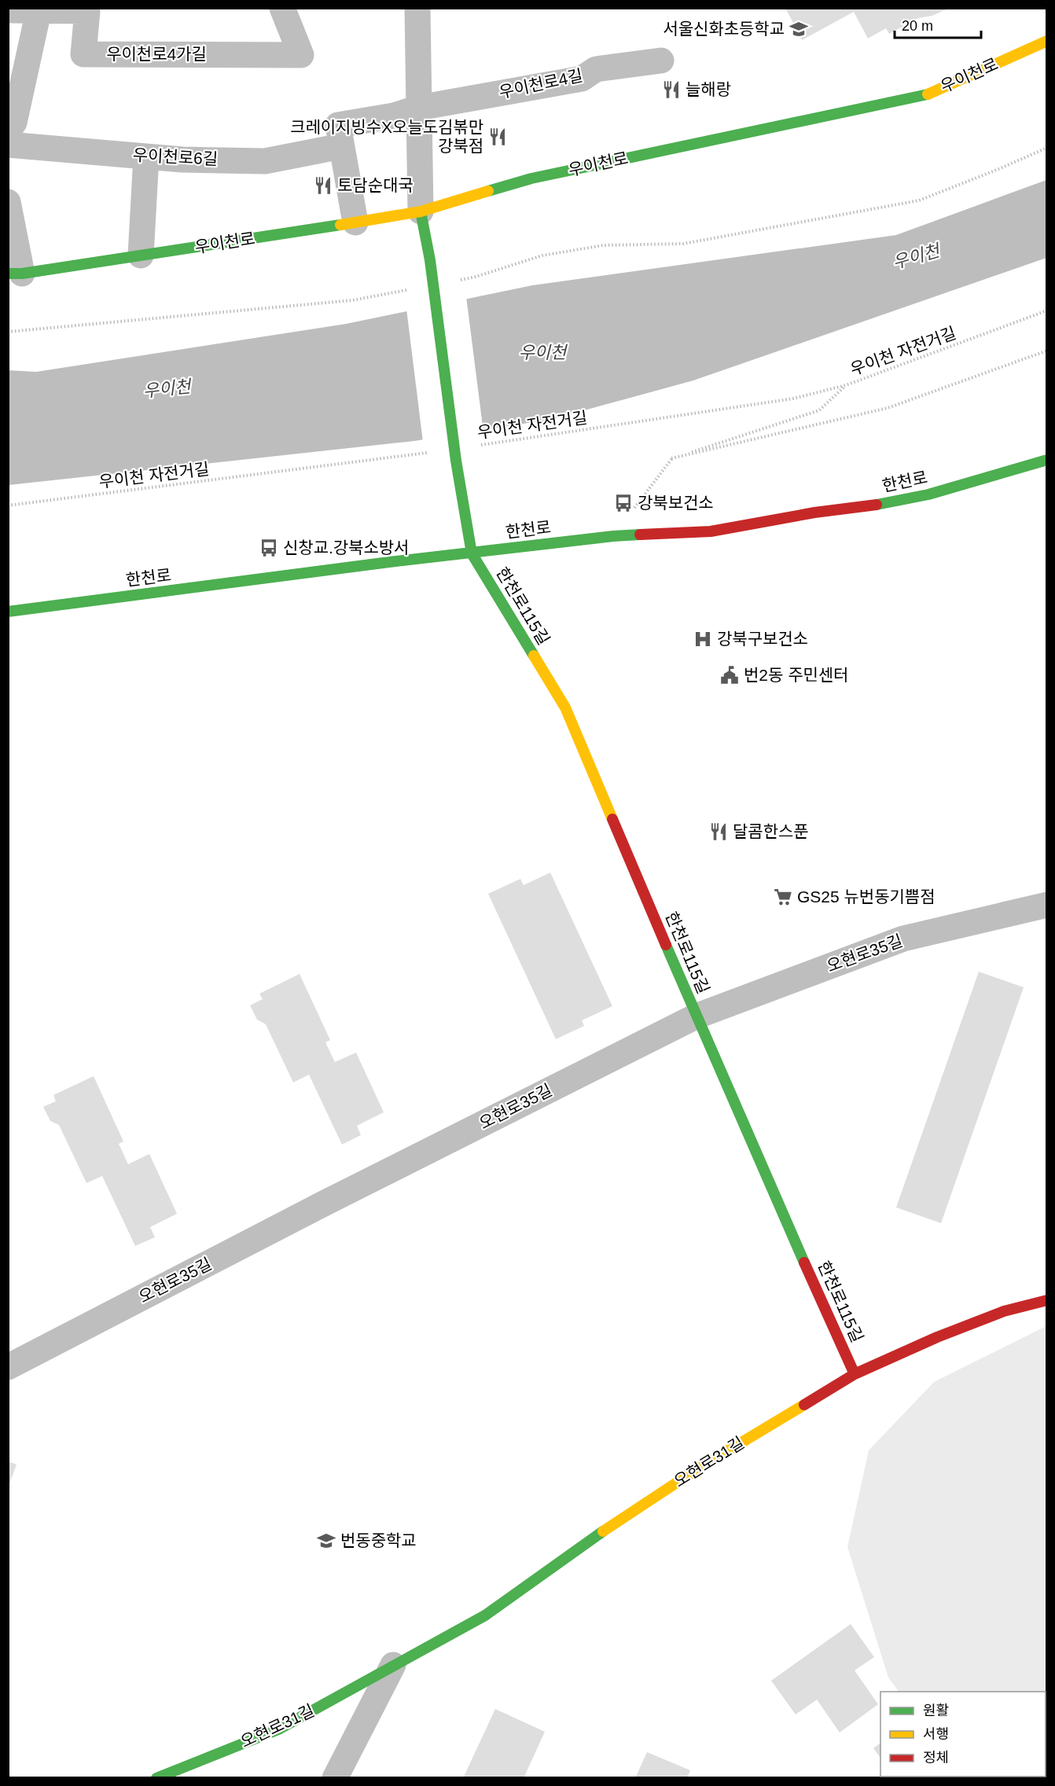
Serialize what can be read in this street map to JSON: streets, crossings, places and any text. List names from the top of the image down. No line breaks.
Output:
{"streets":{"street":["우이천로4가길","우이천로","우이천로4길","우이천로6길","한천로","한천로115길","오현로35길","오현로31길"],"path":["우이천 자전거길"]},"crossings":[["우이천로4길","우이천로6길"],["한천로","한천로115길"],["한천로115길","오현로35길"],["한천로115길","오현로31길"]],"water":["우이천"],"places":{"school or university":["서울신화초등학교","번동중학교"],"restaurant":["늘해랑","크레이지빙수X오늘도김볶만 강북점","토담순대국","달콤한스푼"],"bus stop":["강북보건소","신창교.강북소방서"],"hospital":["강북구보건소"],"public building":["번2동 주민센터"],"supermarket":["GS25 뉴번동기쁨점"]},"legend":["원활","서행","정체"],"scale_bar":"20 m"}
